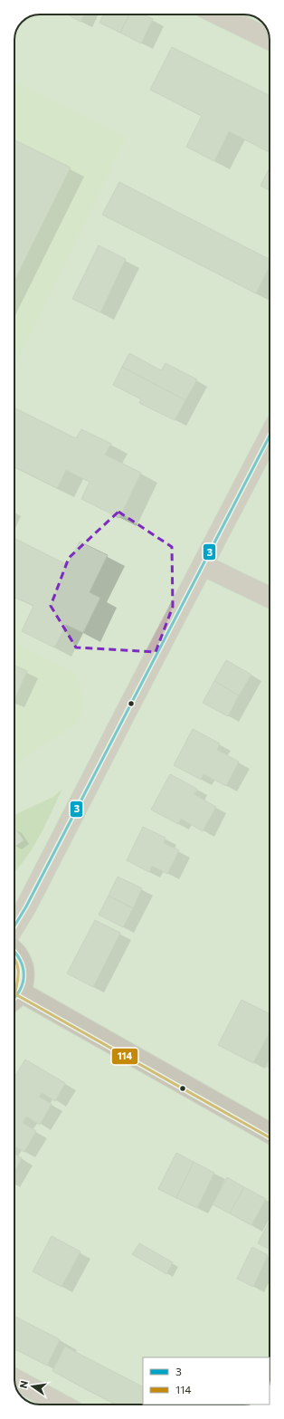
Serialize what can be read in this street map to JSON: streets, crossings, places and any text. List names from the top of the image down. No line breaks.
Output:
{"lines":["transit line 3","transit line 114"],"legend":["3","114"],"north":"left"}
